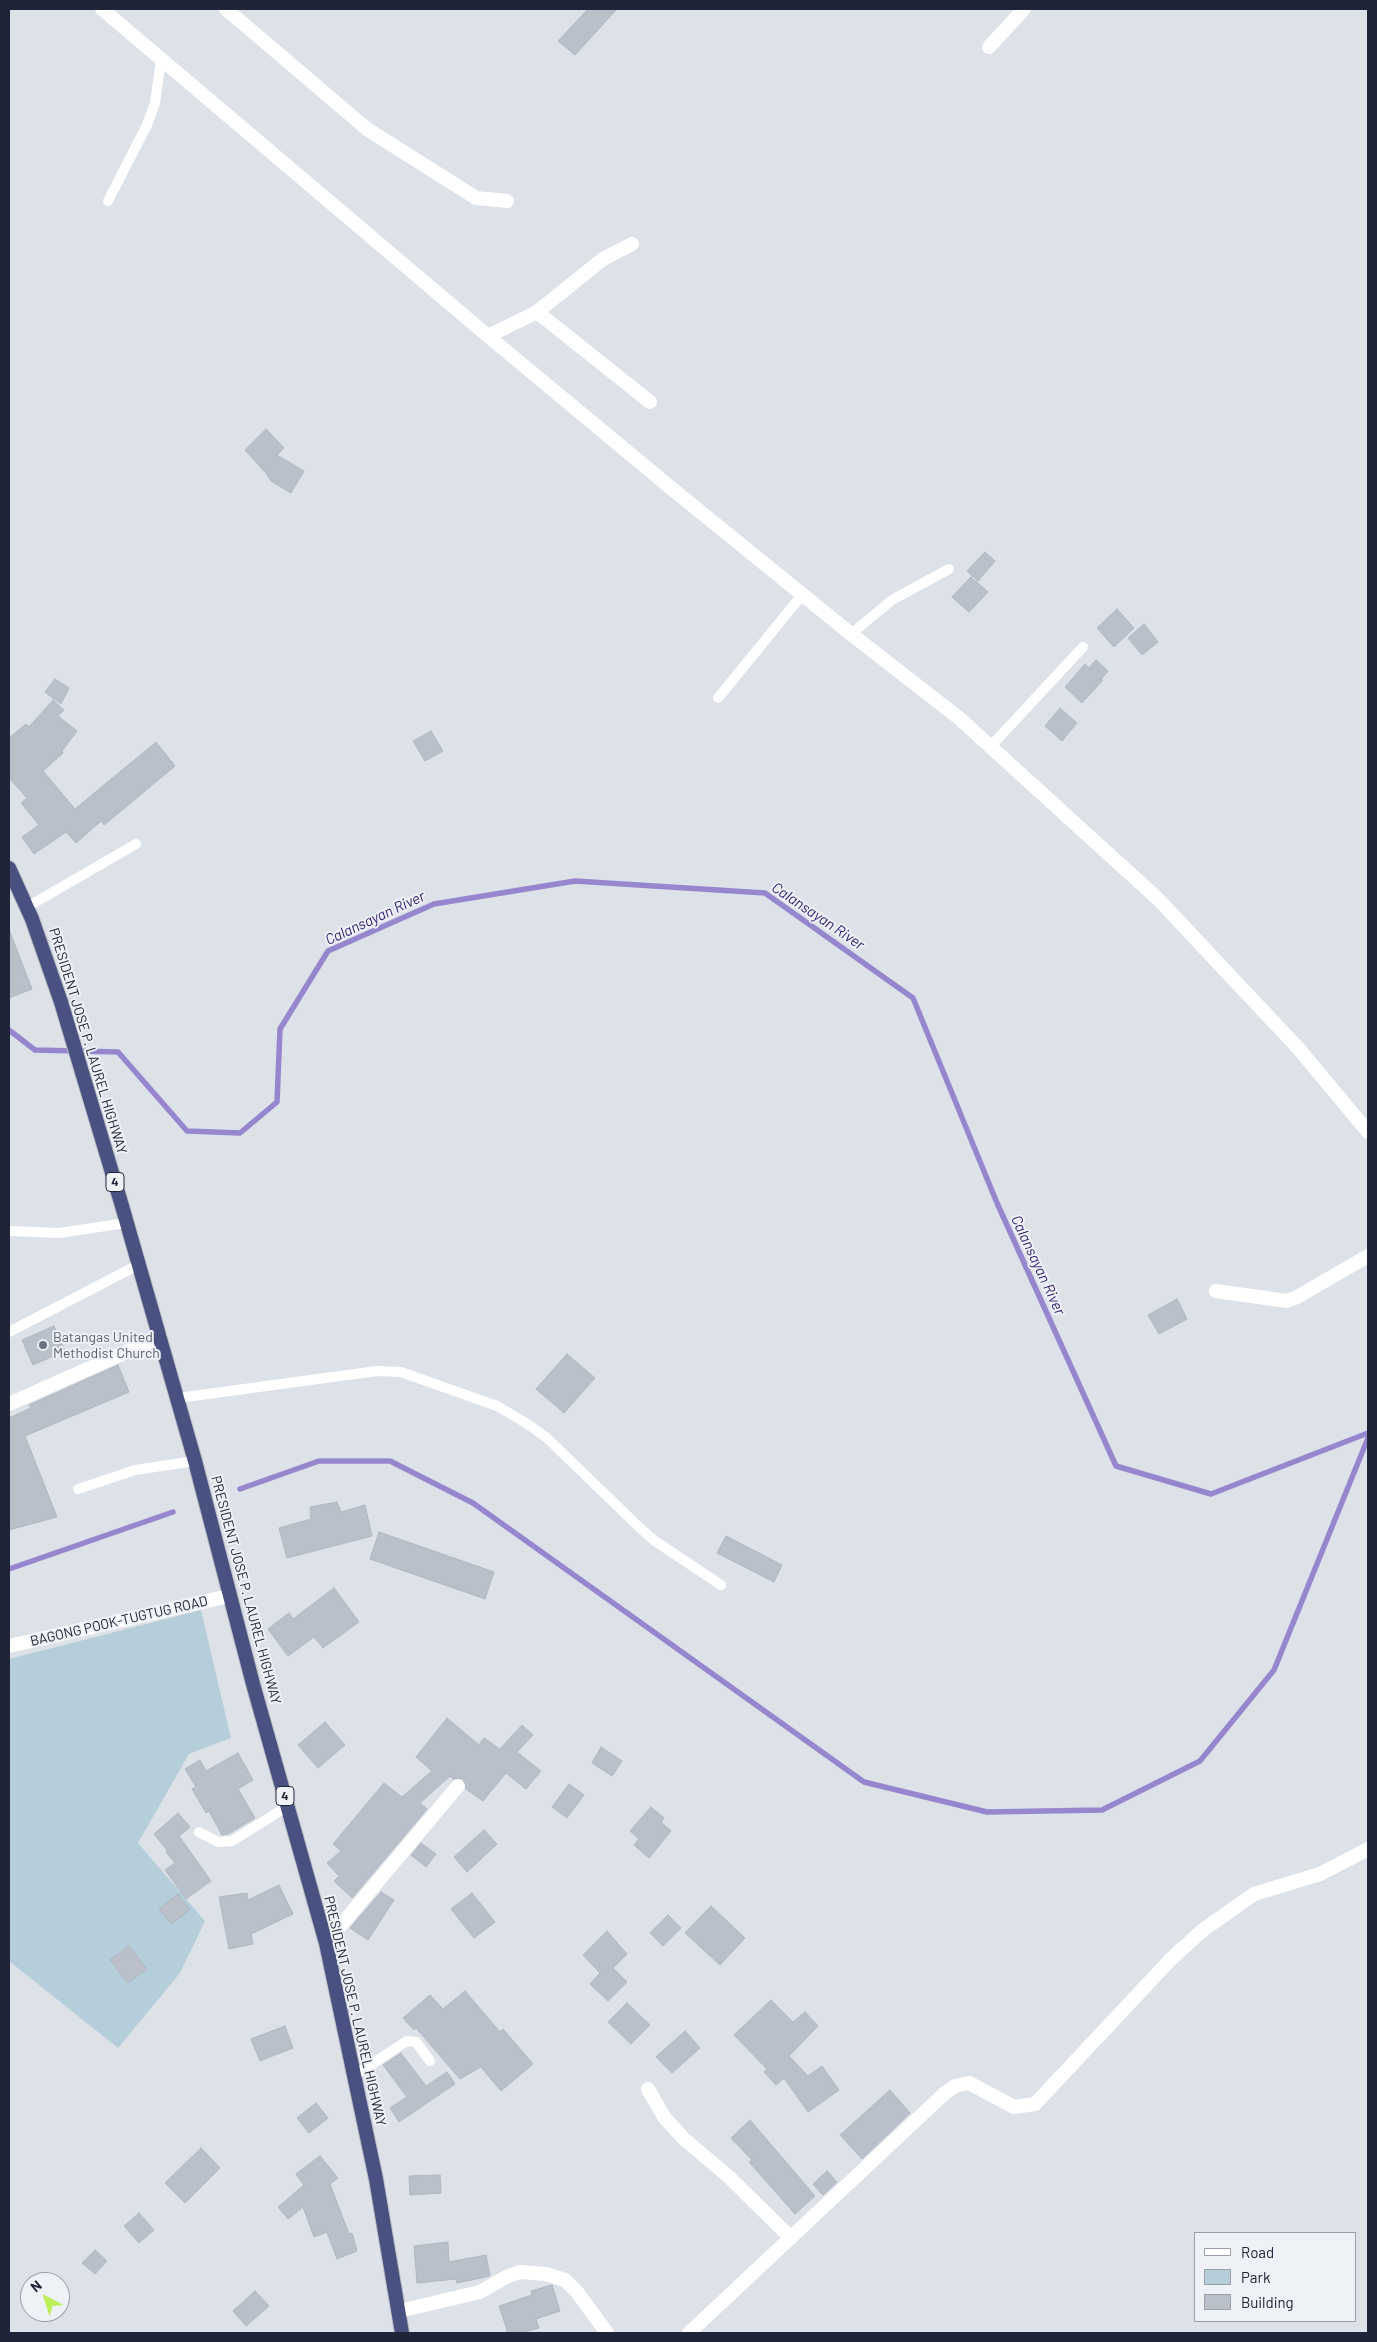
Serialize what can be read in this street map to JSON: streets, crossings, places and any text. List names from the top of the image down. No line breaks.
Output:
{"streets":{"highway":["PRESIDENT JOSE P. LAUREL HIGHWAY","4"],"street":["BAGONG POOK-TUGTUG ROAD"]},"crossings":[["PRESIDENT JOSE P. LAUREL HIGHWAY","BAGONG POOK-TUGTUG ROAD"]],"water":["Calansayan River"],"places":["Batangas United Methodist Church"],"legend":["Road","Park","Building"],"north":"top left"}
